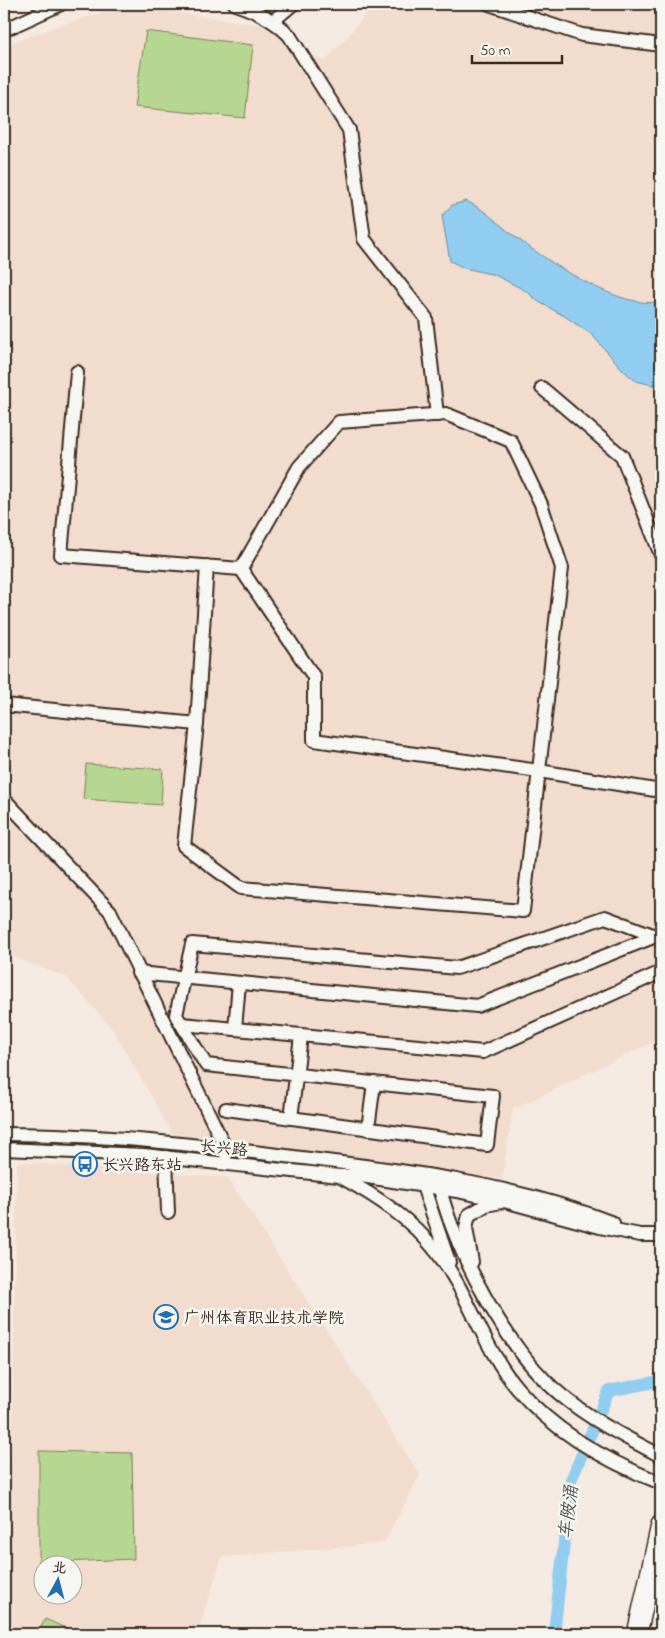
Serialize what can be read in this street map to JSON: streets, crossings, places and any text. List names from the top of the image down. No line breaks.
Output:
{"streets":{"street":["长兴路"]},"water":["车陂涌"],"places":{"bus stop":["长兴路东站"],"school or university":["广州体育职业技术学院"]},"scale_bar":"50 m","north":"top"}
